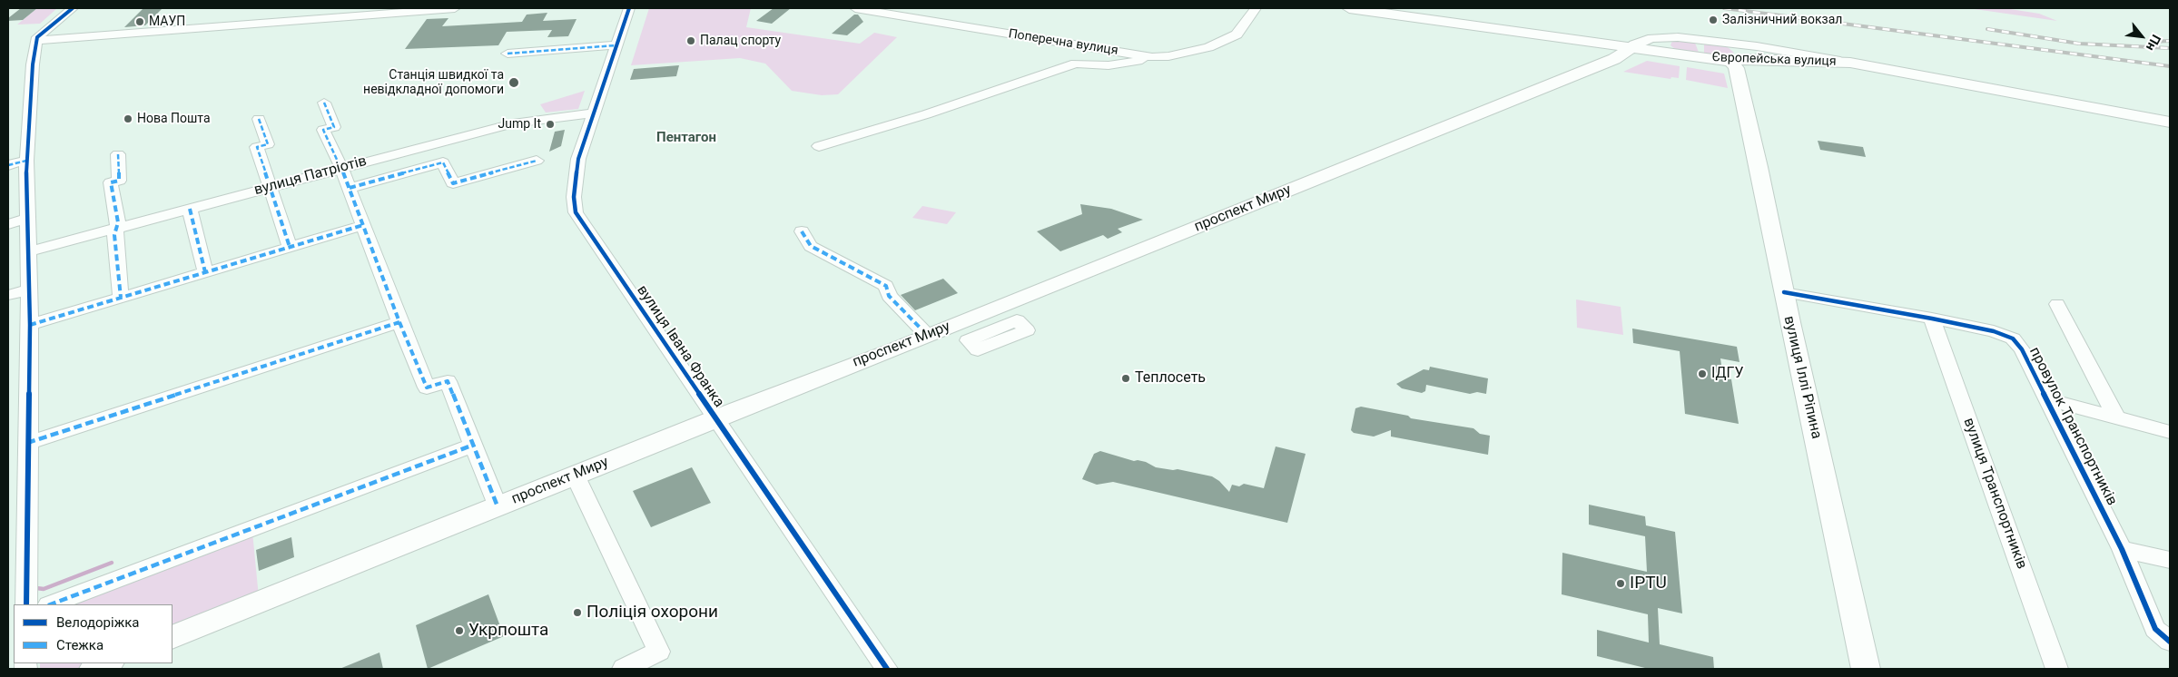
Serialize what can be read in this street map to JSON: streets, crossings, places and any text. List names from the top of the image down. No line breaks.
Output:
{"streets":{"main road":["Європейська вулиця","проспект Миру","вулиця Іллі Ріпина"],"street":["Поперечна вулиця","вулиця Патріотів","вулиця Івана Франка","провулок Транспортників","вулиця Транспортників"]},"crossings":[["Європейська вулиця","проспект Миру"],["Європейська вулиця","вулиця Іллі Ріпина"],["вулиця Патріотів","вулиця Івана Франка"],["проспект Миру","вулиця Івана Франка"],["вулиця Іллі Ріпина","провулок Транспортників"],["провулок Транспортників","вулиця Транспортників"]],"districts":["Пентагон"],"places":["Залізничний вокзал","МАУП","Палац спорту","Станція швидкої та невідкладної допомоги","Нова Пошта","Jump It","ІДГУ","Теплосеть","IPTU","Поліція охорони","Укрпошта"],"legend":["Велодоріжка","Стежка"],"north":"bottom right"}
